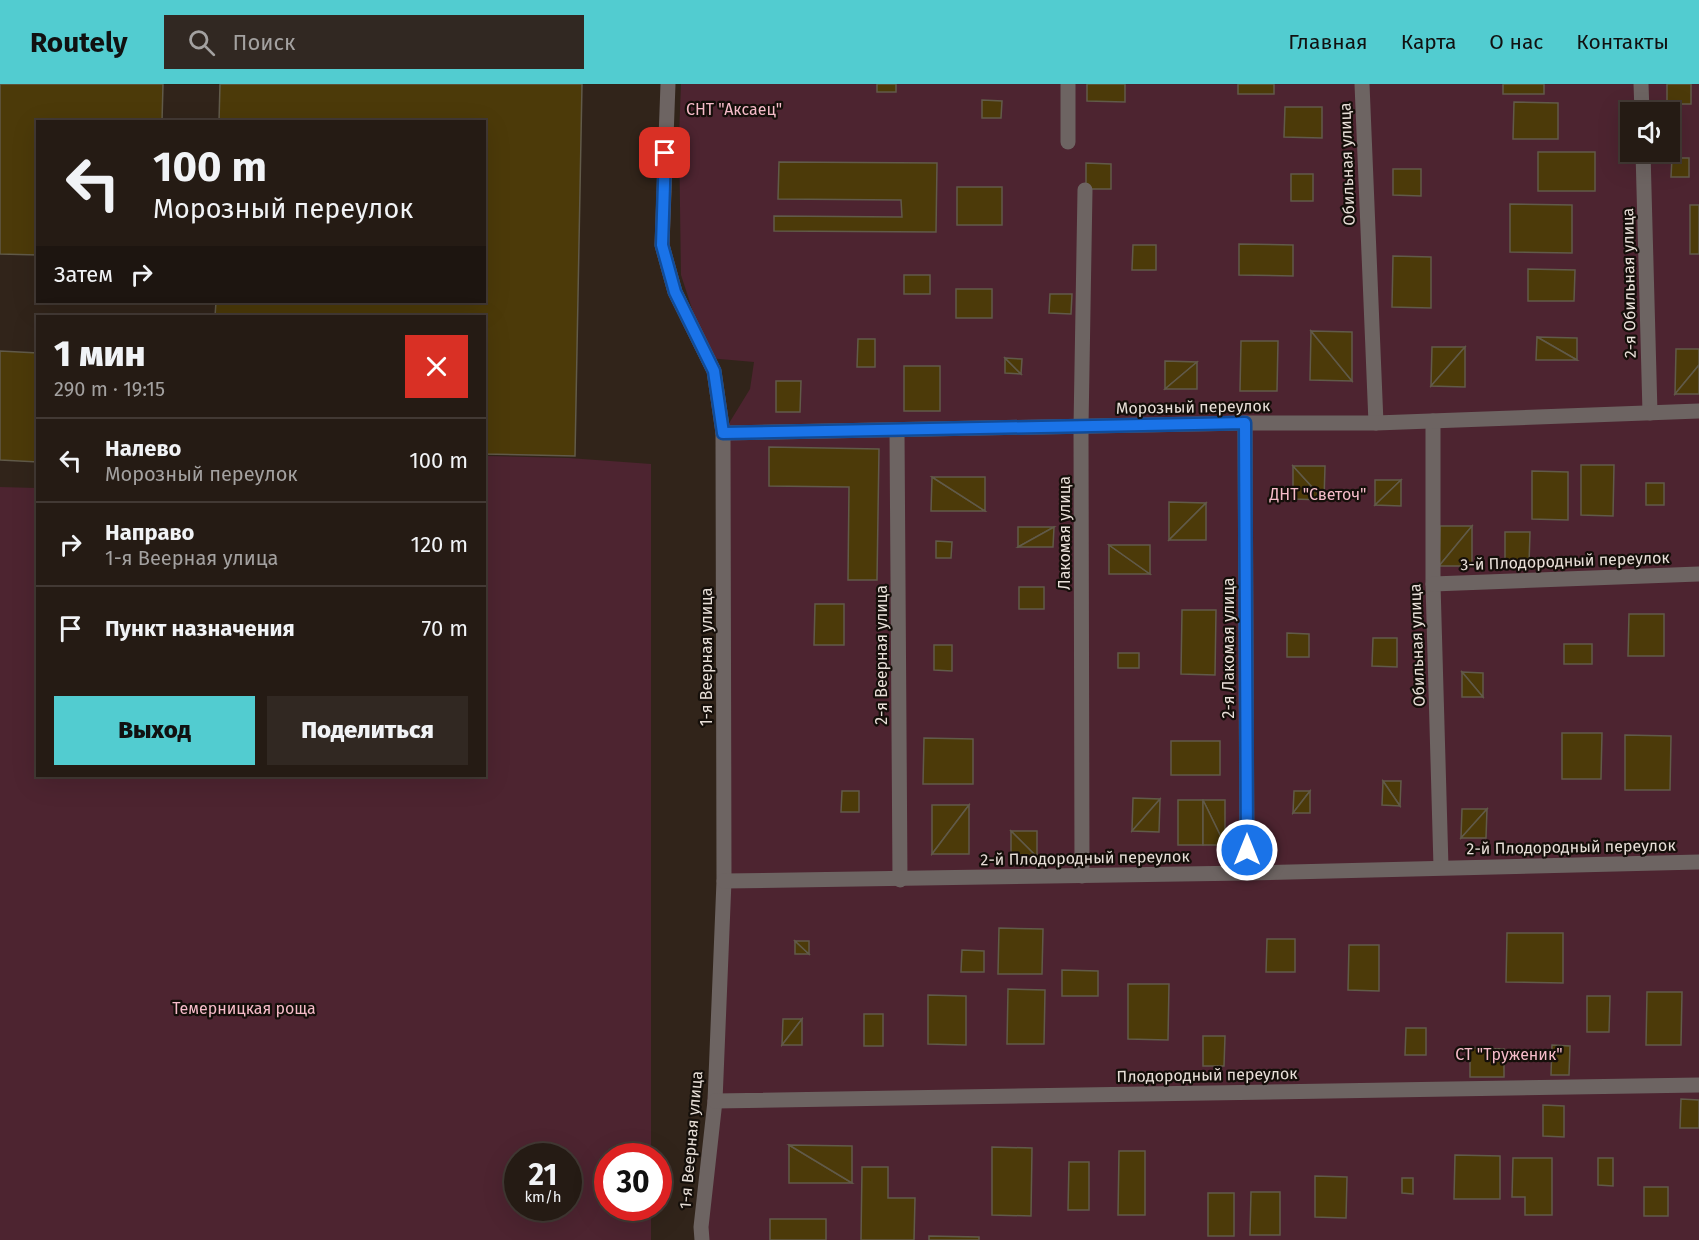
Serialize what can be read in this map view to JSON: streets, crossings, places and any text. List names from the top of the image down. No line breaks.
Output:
{"streets":{"street":["Обильная улица","2-я Обильная улица","Морозный переулок","Лакомая улица","3-й Плодородный переулок","2-я Лакомая улица","2-я Веерная улица","1-я Веерная улица","2-й Плодородный переулок","Плодородный переулок"]},"crossings":[["Обильная улица","Морозный переулок"],["Обильная улица","3-й Плодородный переулок"],["Обильная улица","2-й Плодородный переулок"],["2-я Обильная улица","Морозный переулок"],["Морозный переулок","Лакомая улица"],["Морозный переулок","2-я Лакомая улица"],["Морозный переулок","2-я Веерная улица"],["Морозный переулок","1-я Веерная улица"],["Лакомая улица","2-й Плодородный переулок"],["2-я Лакомая улица","2-й Плодородный переулок"],["2-я Веерная улица","2-й Плодородный переулок"],["1-я Веерная улица","2-й Плодородный переулок"],["1-я Веерная улица","Плодородный переулок"]],"parks":["СНТ \"Аксаец\"","ДНТ \"Светоч\"","Темерницкая роща","СТ \"Труженик\""],"page":{"header":"Routely","search":"Поиск","nav":["Главная","Карта","О нас","Контакты"],"turn":["100 m","Морозный переулок"],"then":"Затем","heading":["1 мин","290 m · 19:15"],"list":[{"name":"Налево","note":"Морозный переулок","value":"100 m"},{"name":"Направо","note":"1-я Веерная улица","value":"120 m"},{"name":"Пункт назначения","value":"70 m"}],"buttons":["Выход","Поделиться"],"speed":"21 km/h","limit":"30"}}
